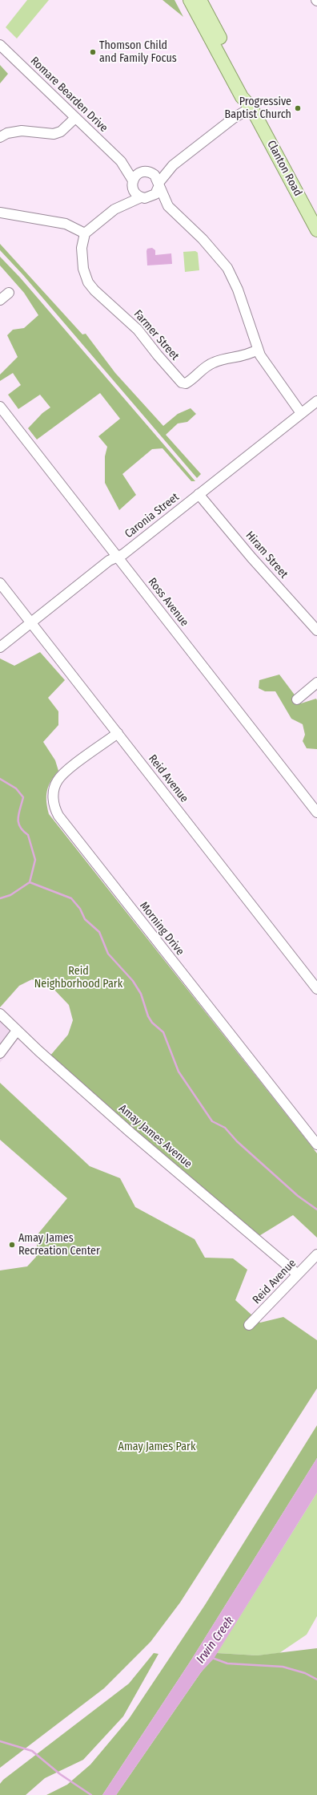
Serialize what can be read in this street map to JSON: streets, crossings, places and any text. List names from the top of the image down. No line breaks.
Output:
{"streets":{"main road":["Clanton Road"],"street":["Romare Bearden Drive","Farmer Street","Caronia Street","Hiram Street","Ross Avenue","Reid Avenue","Morning Drive","Amay James Avenue"]},"crossings":[["Caronia Street","Hiram Street"],["Caronia Street","Ross Avenue"],["Caronia Street","Reid Avenue"],["Reid Avenue","Morning Drive"],["Reid Avenue","Amay James Avenue"]],"water":["Irwin Creek"],"parks":["Reid Neighborhood Park","Amay James Park"],"places":["Thomson Child and Family Focus","Progressive Baptist Church","Amay James Recreation Center"]}
